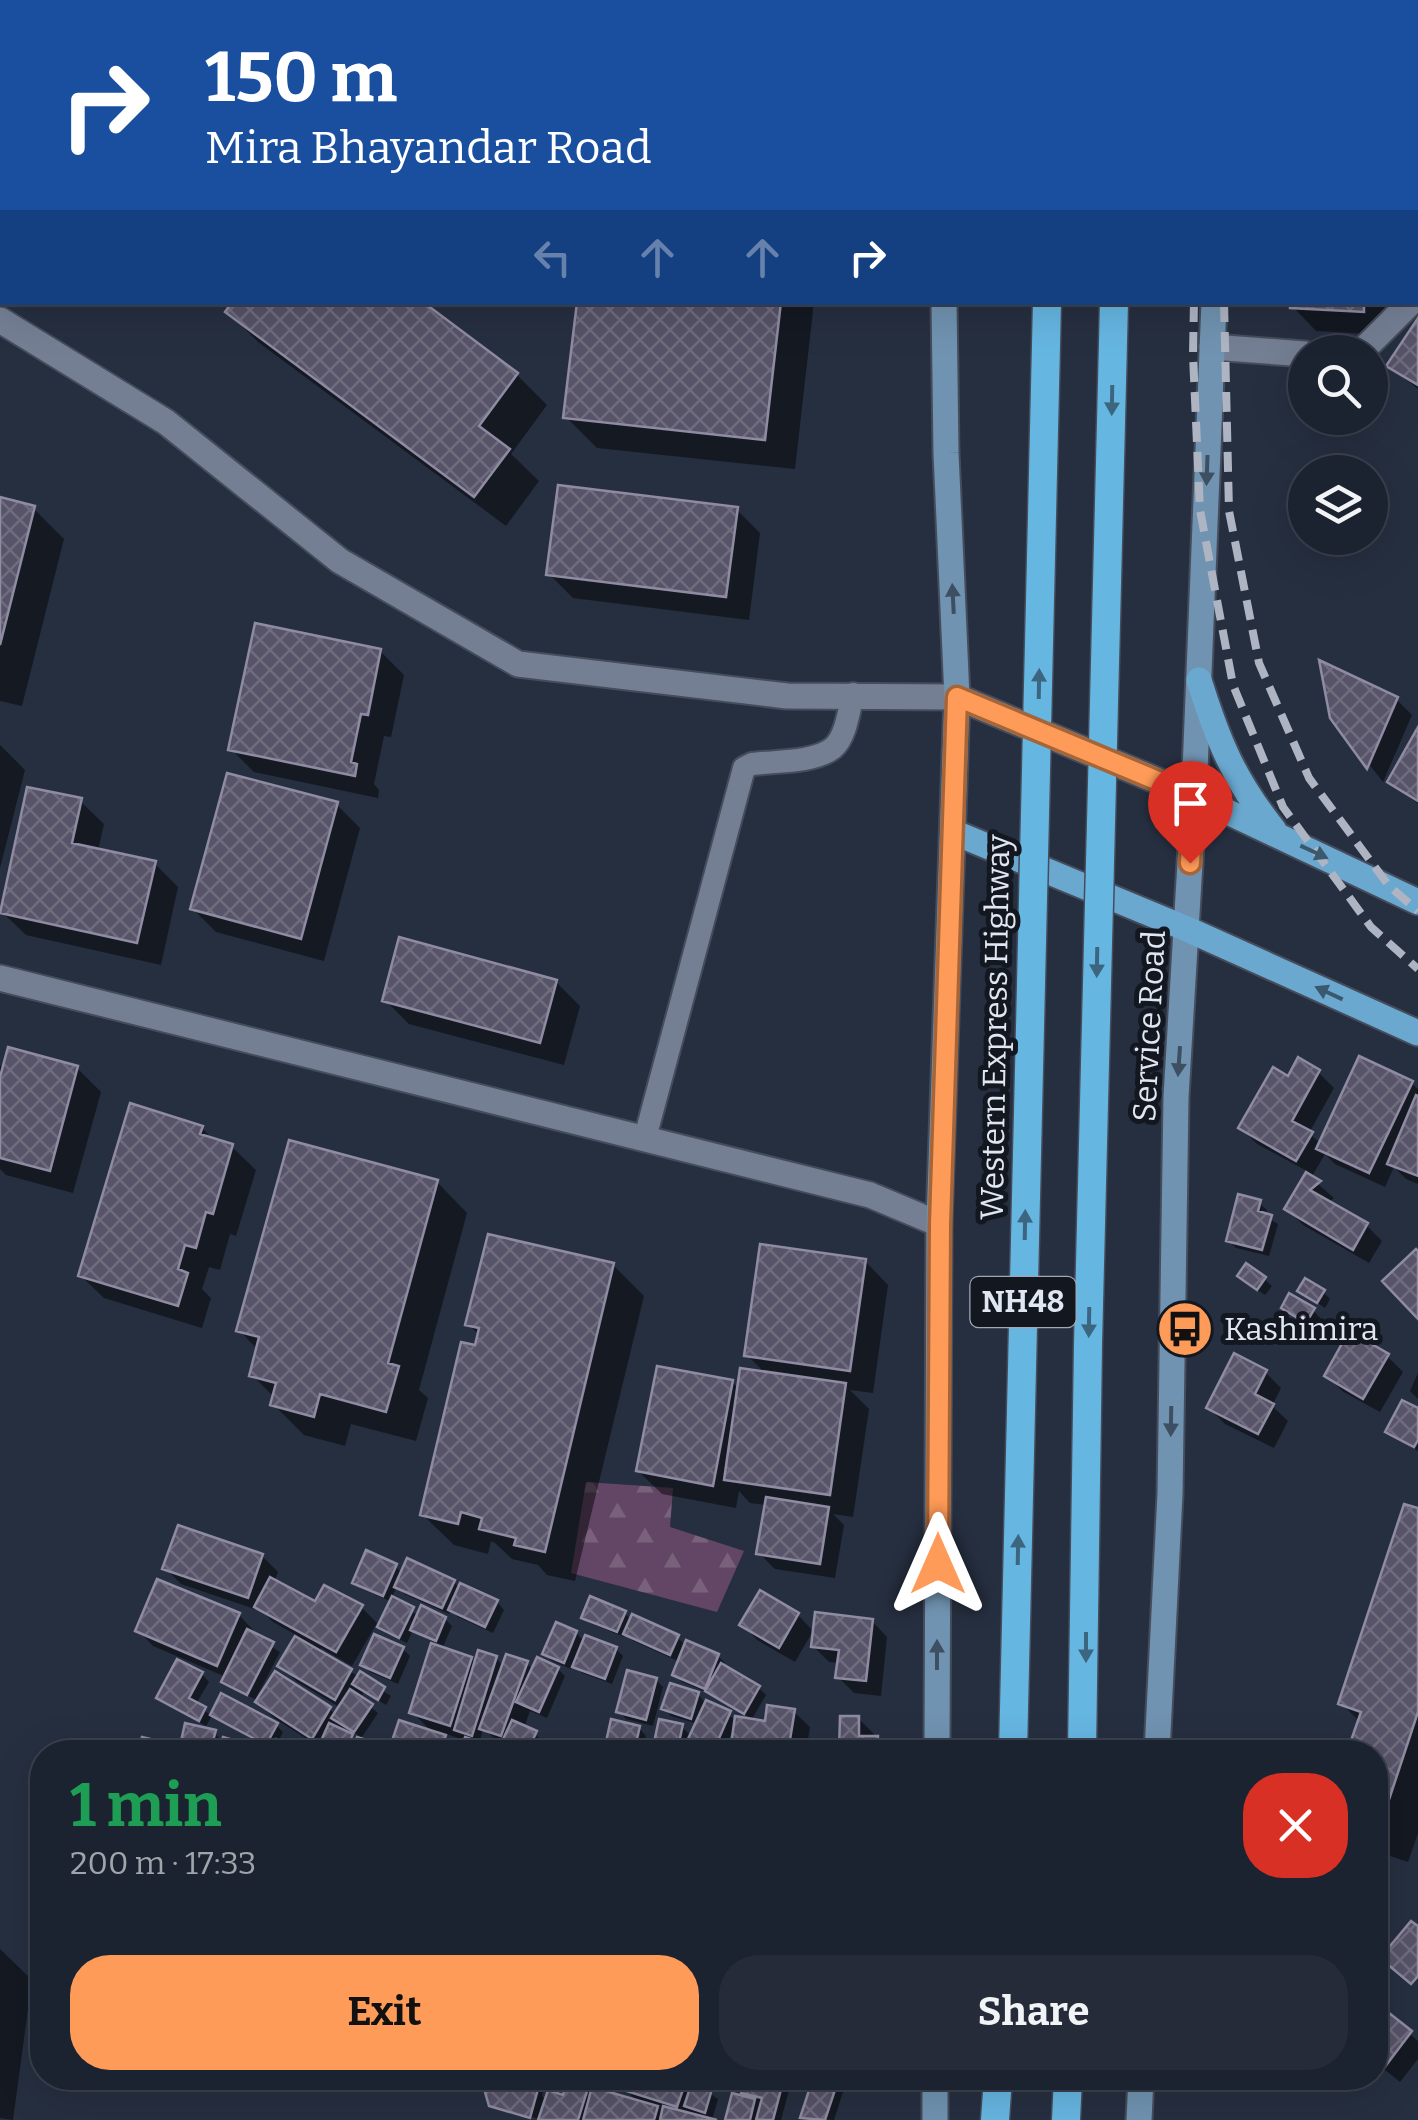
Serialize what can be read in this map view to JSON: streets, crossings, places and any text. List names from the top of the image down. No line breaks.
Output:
{"streets":{"highway":["Western Express Highway","NH48"],"main road":["Service Road"]},"one_way":["Service Road"],"places":{"bus stop":["Kashimira"]},"page":{"turn":["150 m","Mira Bhayandar Road"],"heading":["1 min","200 m · 17:33"],"buttons":["Exit","Share"]}}
